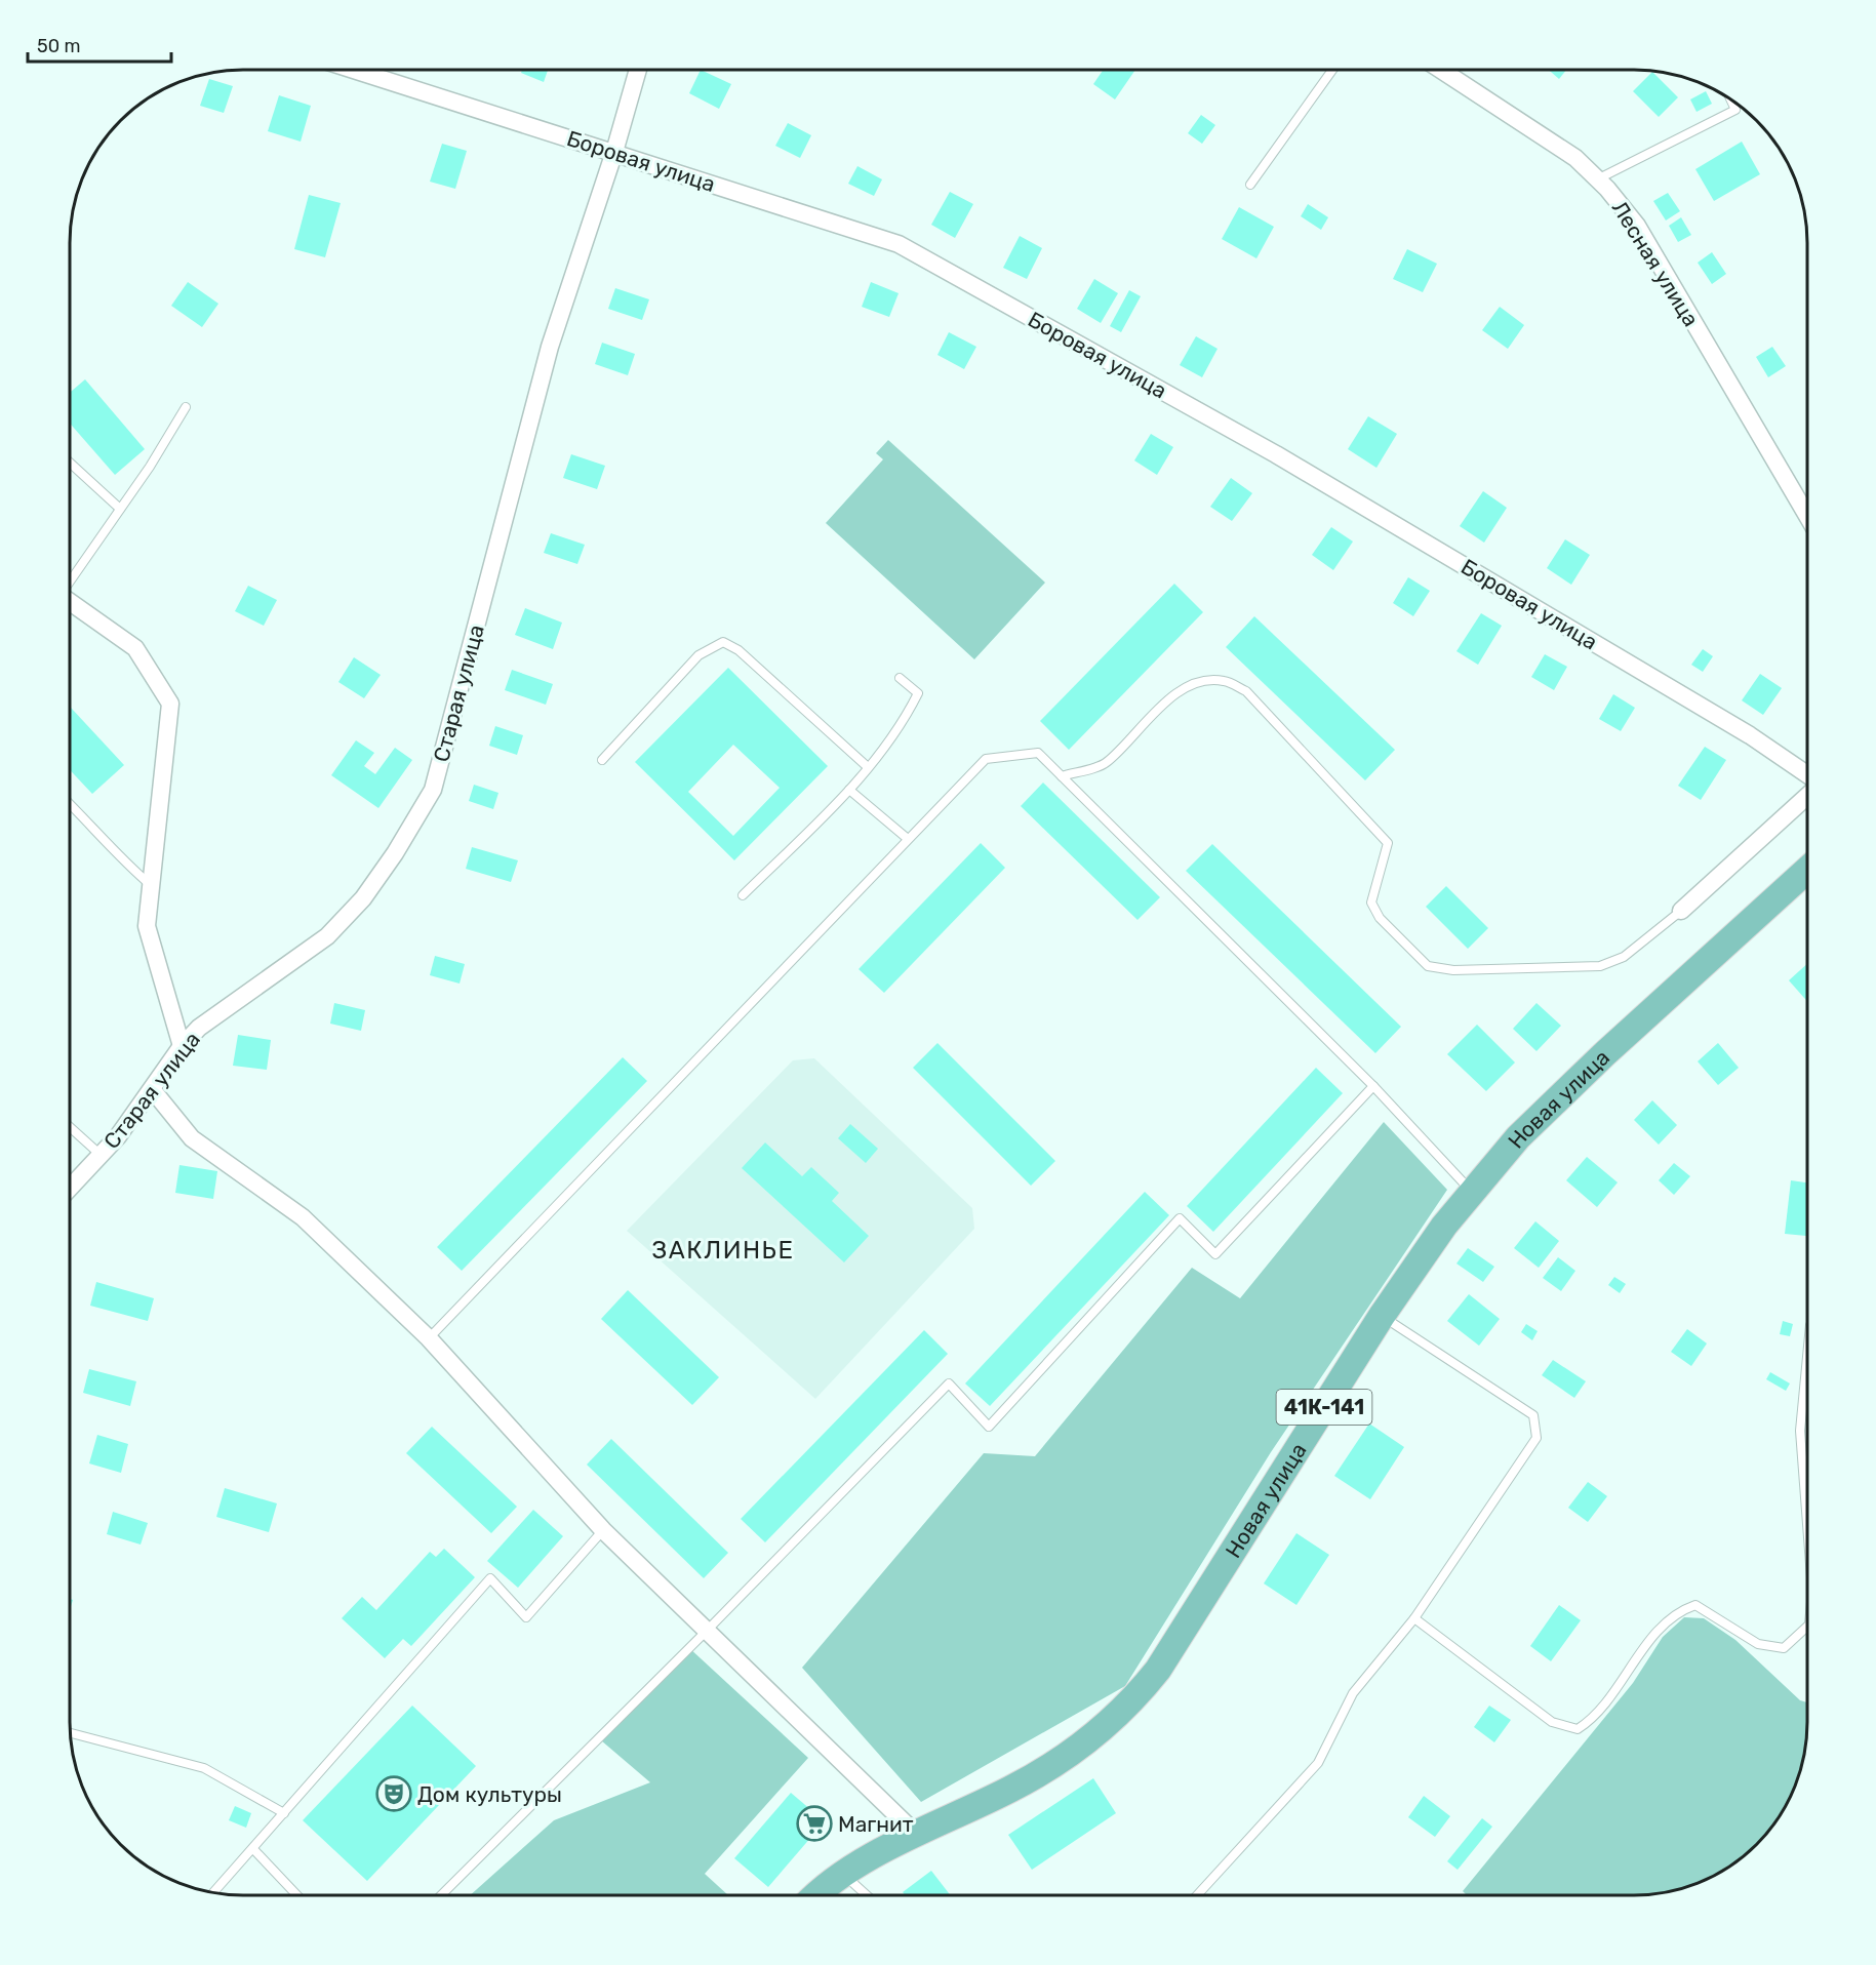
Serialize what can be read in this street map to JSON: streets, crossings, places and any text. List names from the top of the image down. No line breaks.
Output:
{"streets":{"main road":["Новая улица","41К-141"],"street":["Боровая улица","Лесная улица","Старая улица"]},"crossings":[["Боровая улица","Старая улица"]],"districts":["ЗАКЛИНЬЕ"],"places":{"theatre":["Дом культуры"],"supermarket":["Магнит"]},"scale_bar":"50 m"}
